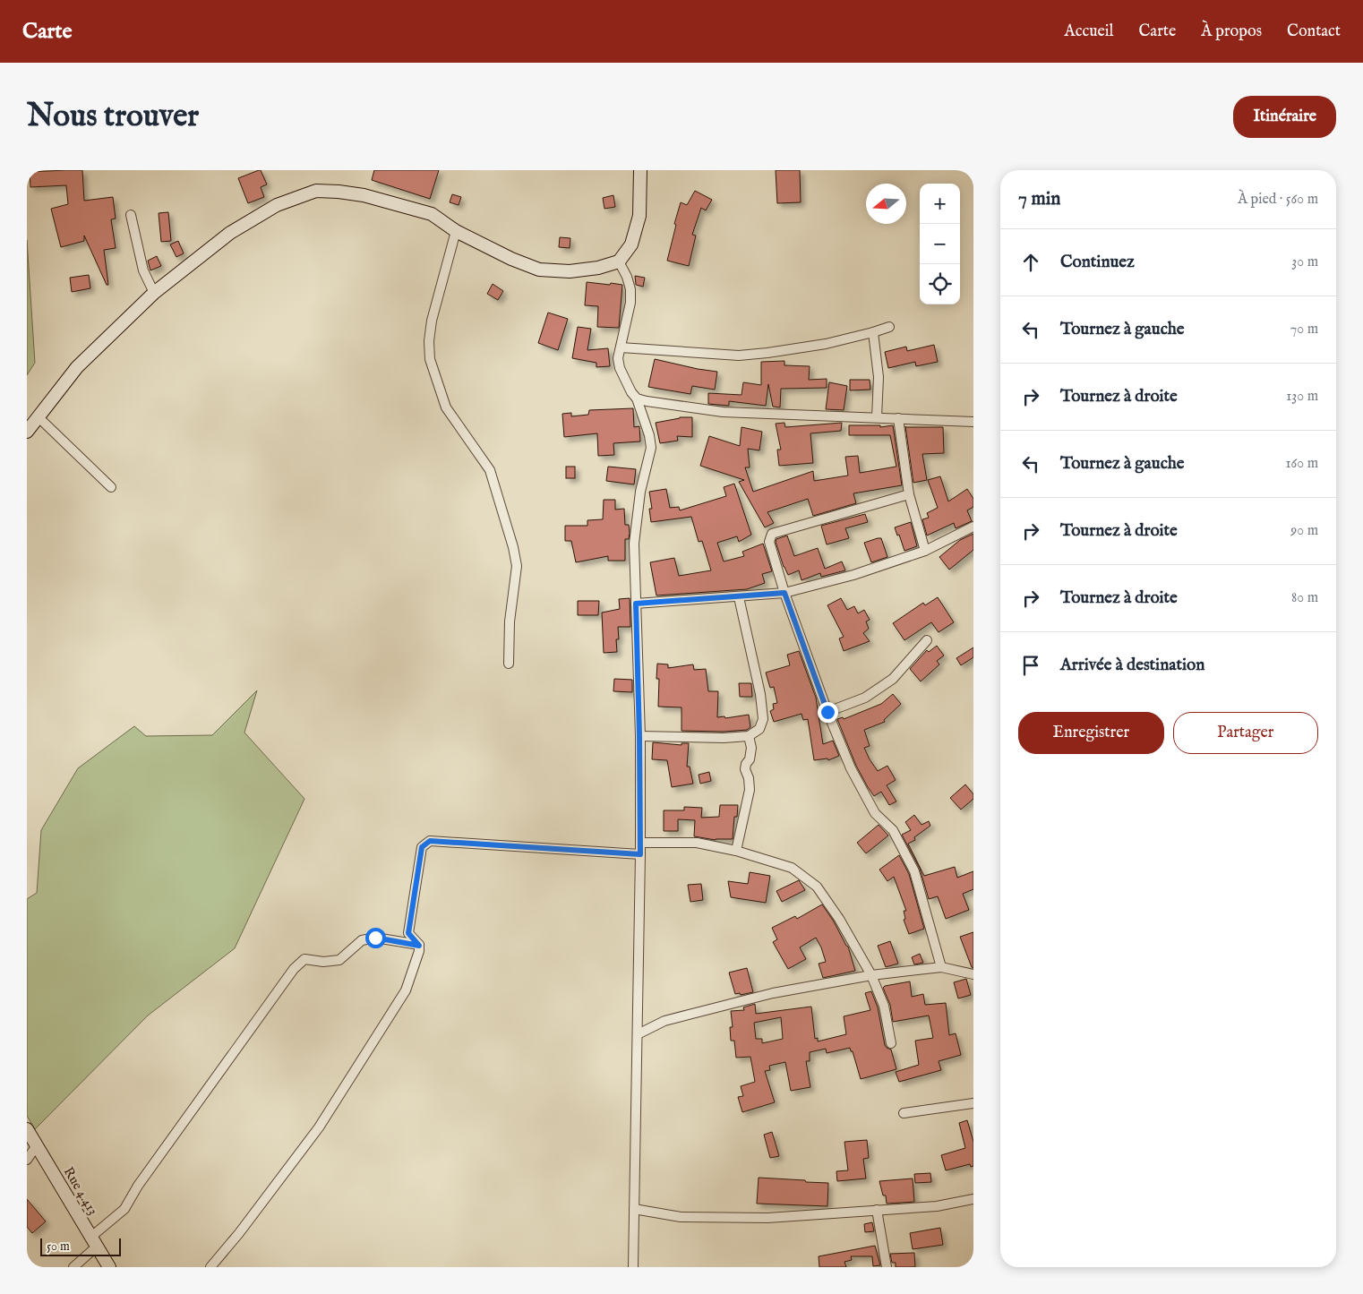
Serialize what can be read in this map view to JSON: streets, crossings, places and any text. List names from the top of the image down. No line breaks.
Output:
{"streets":{"street":["Rue 4.413"]},"scale_bar":"50 m","north":"left","page":{"header":"Carte","nav":["Accueil","Carte","À propos","Contact"],"buttons":["Itinéraire",["Enregistrer","Partager"]],"title":"Nous trouver","heading":["7 min","À pied · 560 m"],"map_buttons":["+","−"],"list":[["Continuez","30 m"],["Tournez à gauche","70 m"],["Tournez à droite","130 m"],["Tournez à gauche","160 m"],["Tournez à droite","90 m"],["Tournez à droite","80 m"],"Arrivée à destination"],"scale":"50 m"}}
